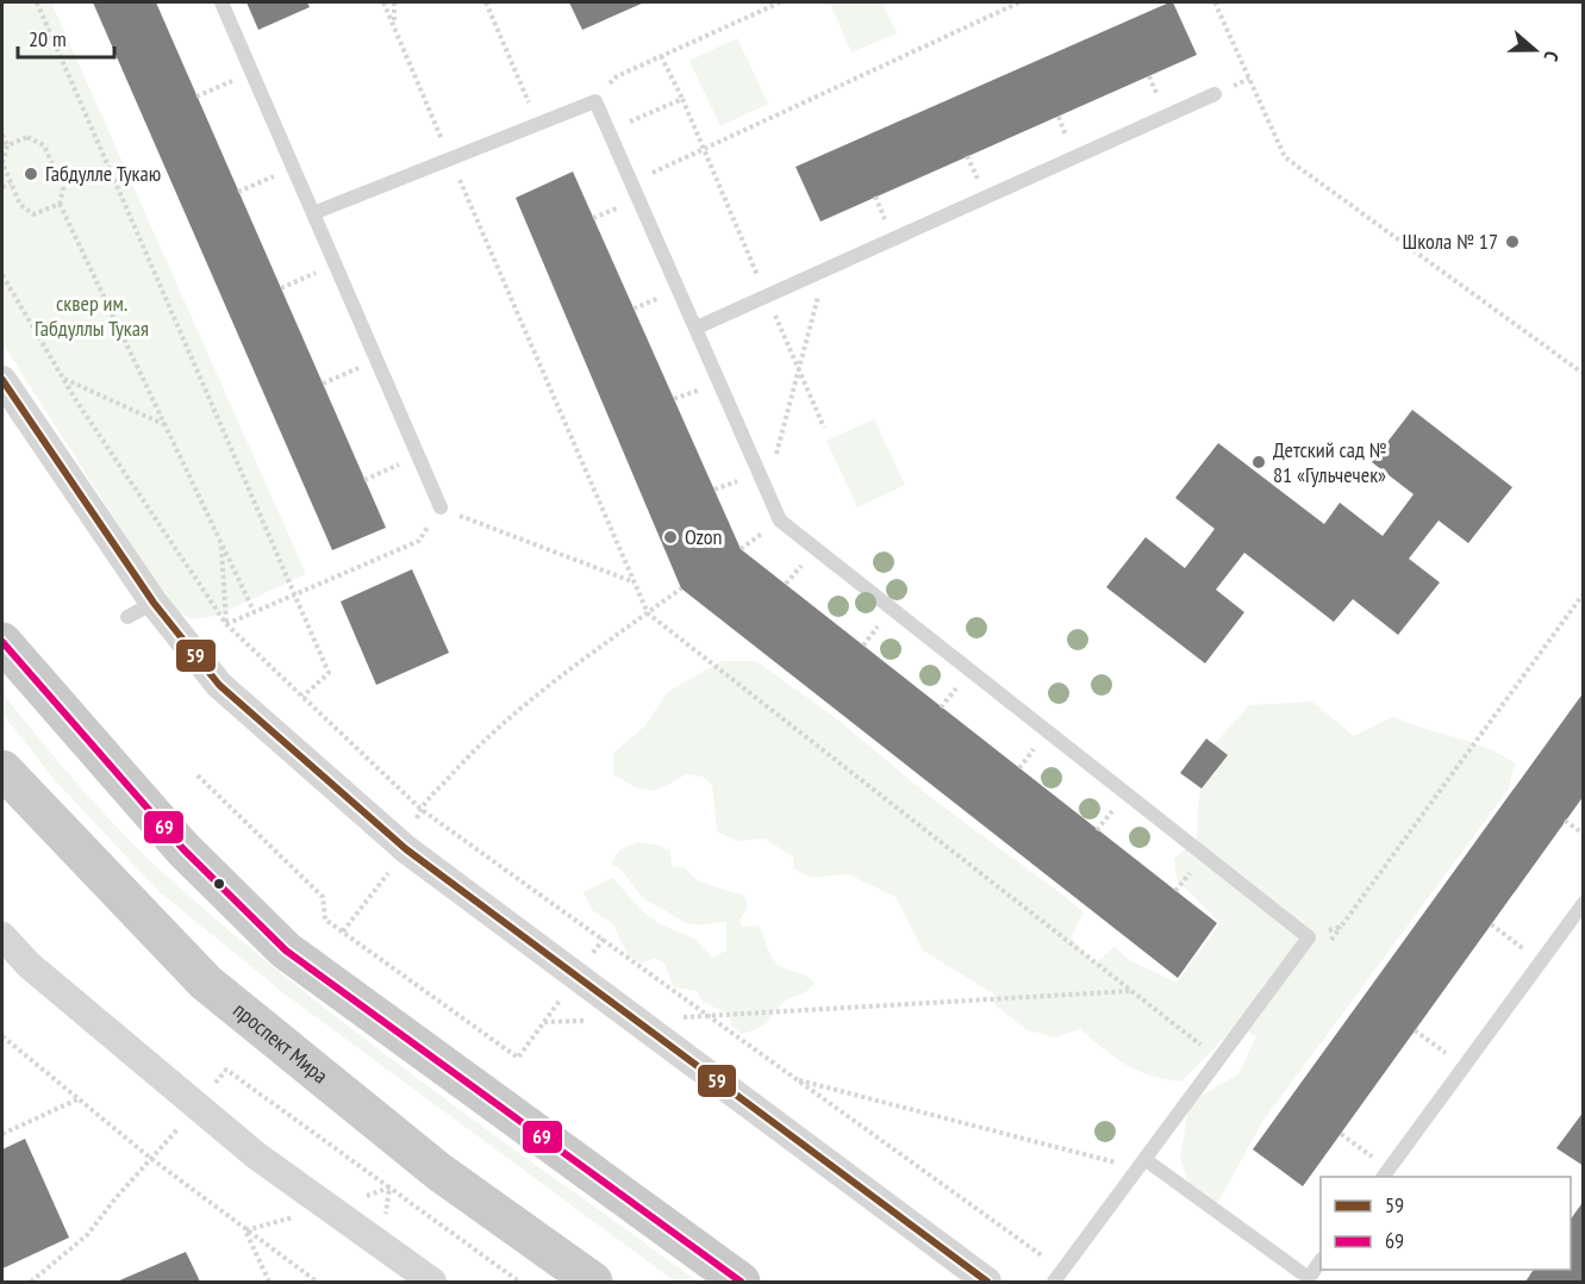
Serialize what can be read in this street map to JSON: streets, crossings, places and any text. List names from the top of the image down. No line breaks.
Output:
{"streets":{"main road":["проспект Мира"]},"parks":["сквер им. Габдуллы Тукая"],"places":["Габдулле Тукаю","Школа № 17","Детский сад № 81 «Гульчечек»","Ozon"],"lines":["transit line 59","transit line 69"],"legend":["59","69"],"scale_bar":"20 m","north":"right"}
